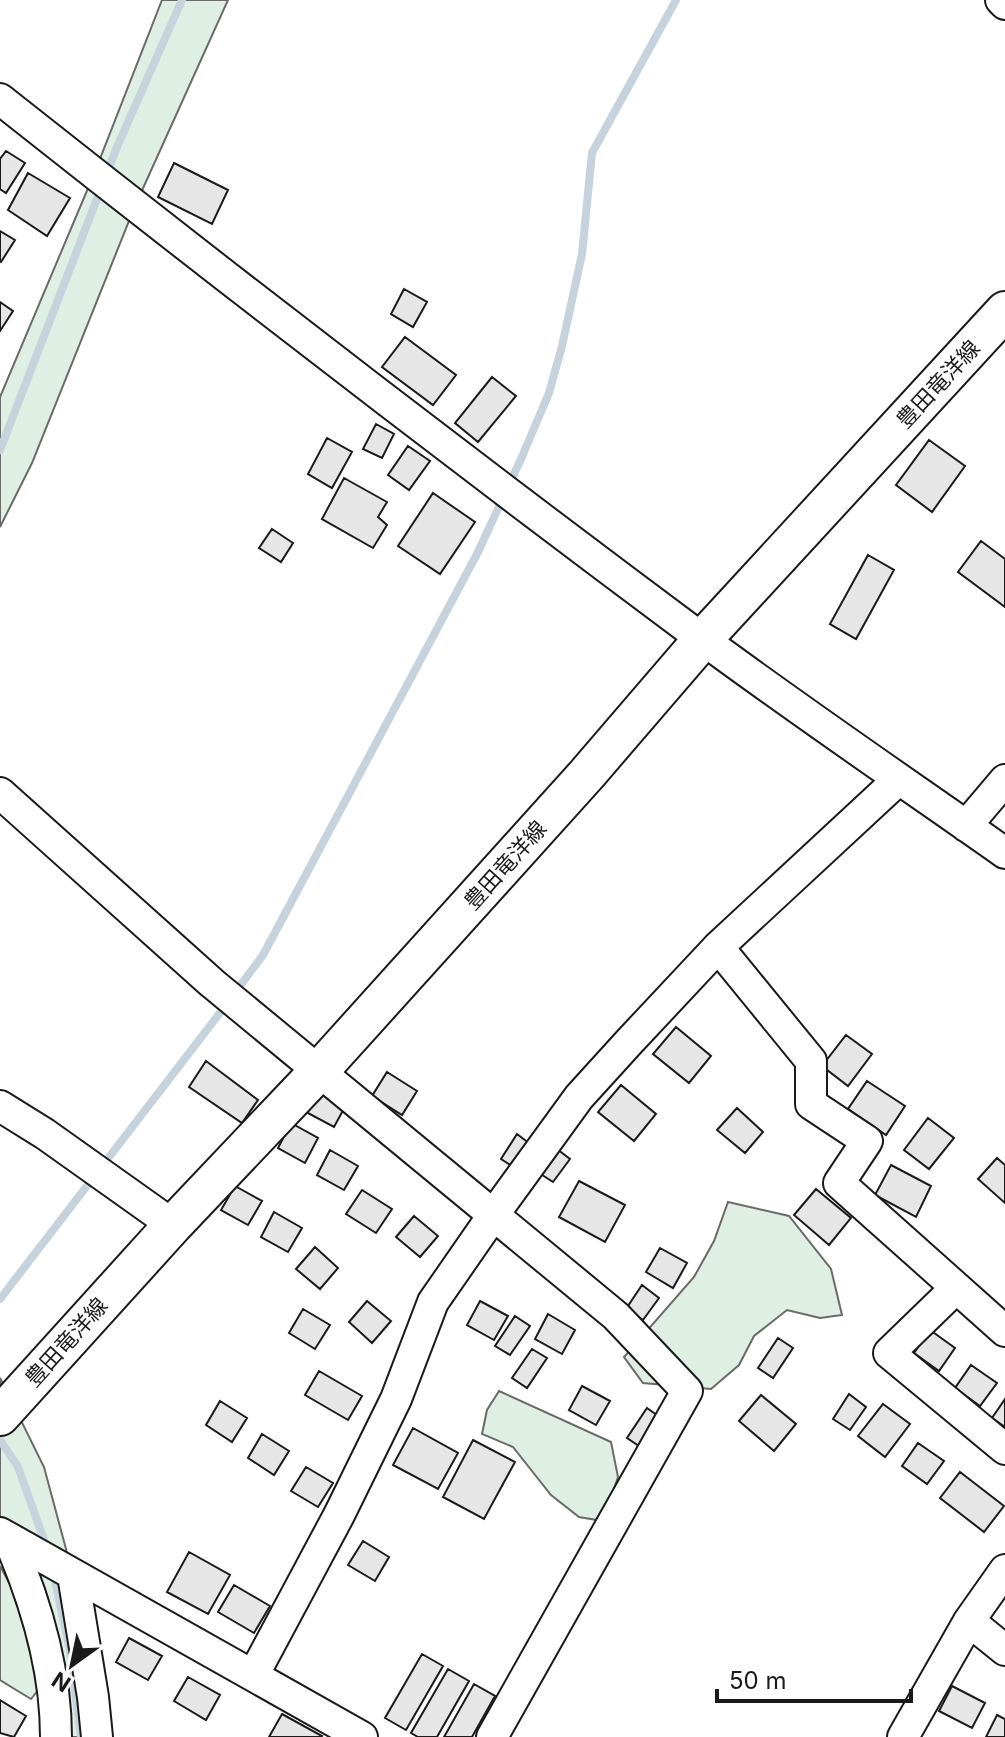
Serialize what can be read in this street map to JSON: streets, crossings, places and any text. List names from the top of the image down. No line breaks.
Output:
{"streets":{"main road":["豊田竜洋線"]},"scale_bar":"50 m","north":"bottom left"}
